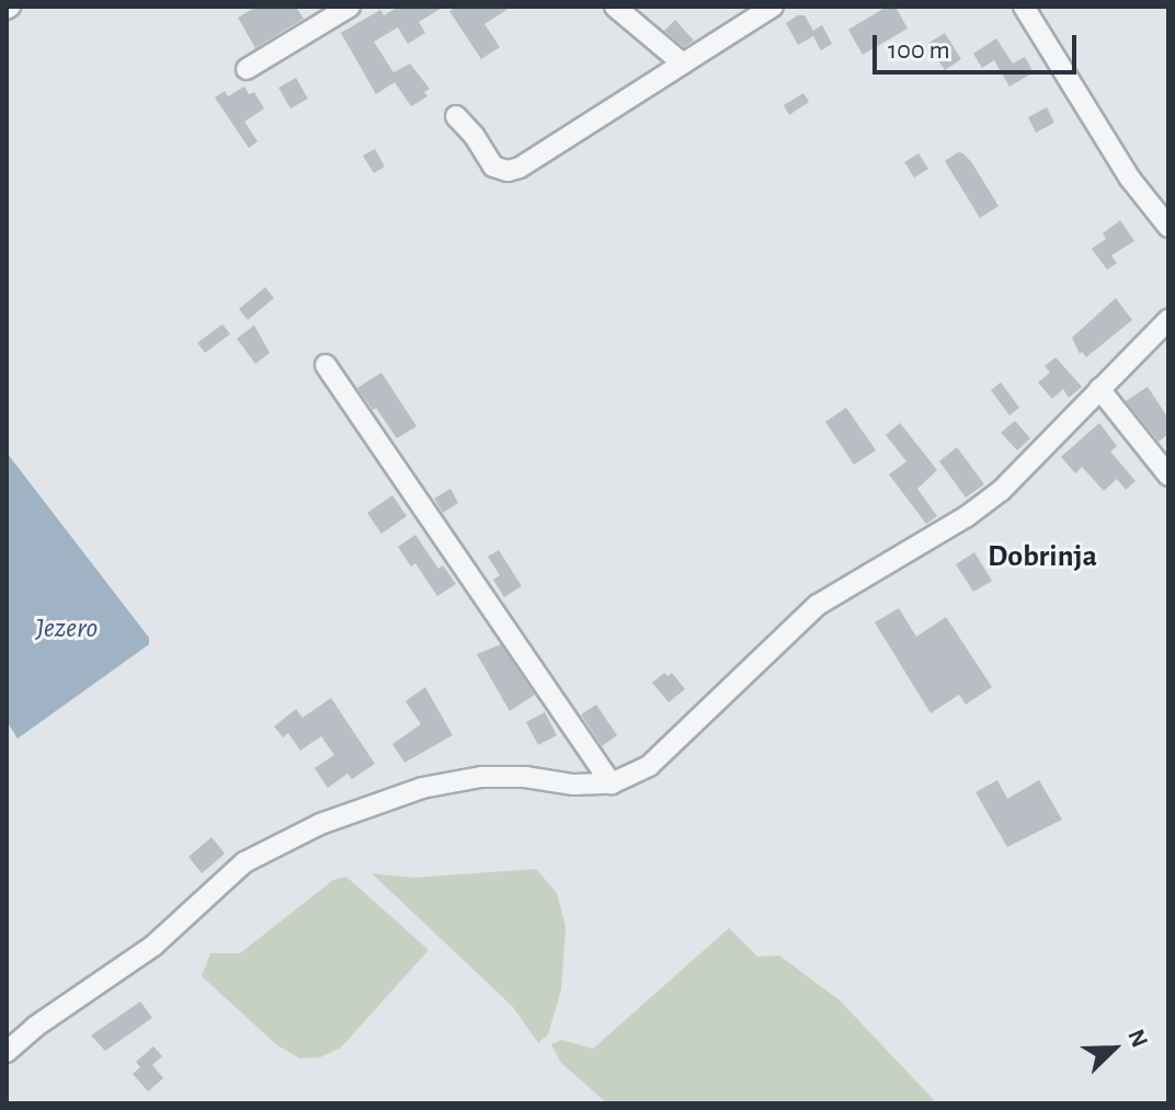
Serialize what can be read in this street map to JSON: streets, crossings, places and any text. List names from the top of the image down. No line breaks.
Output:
{"districts":["Dobrinja"],"water":["Jezero"],"scale_bar":"100 m","north":"top right"}
